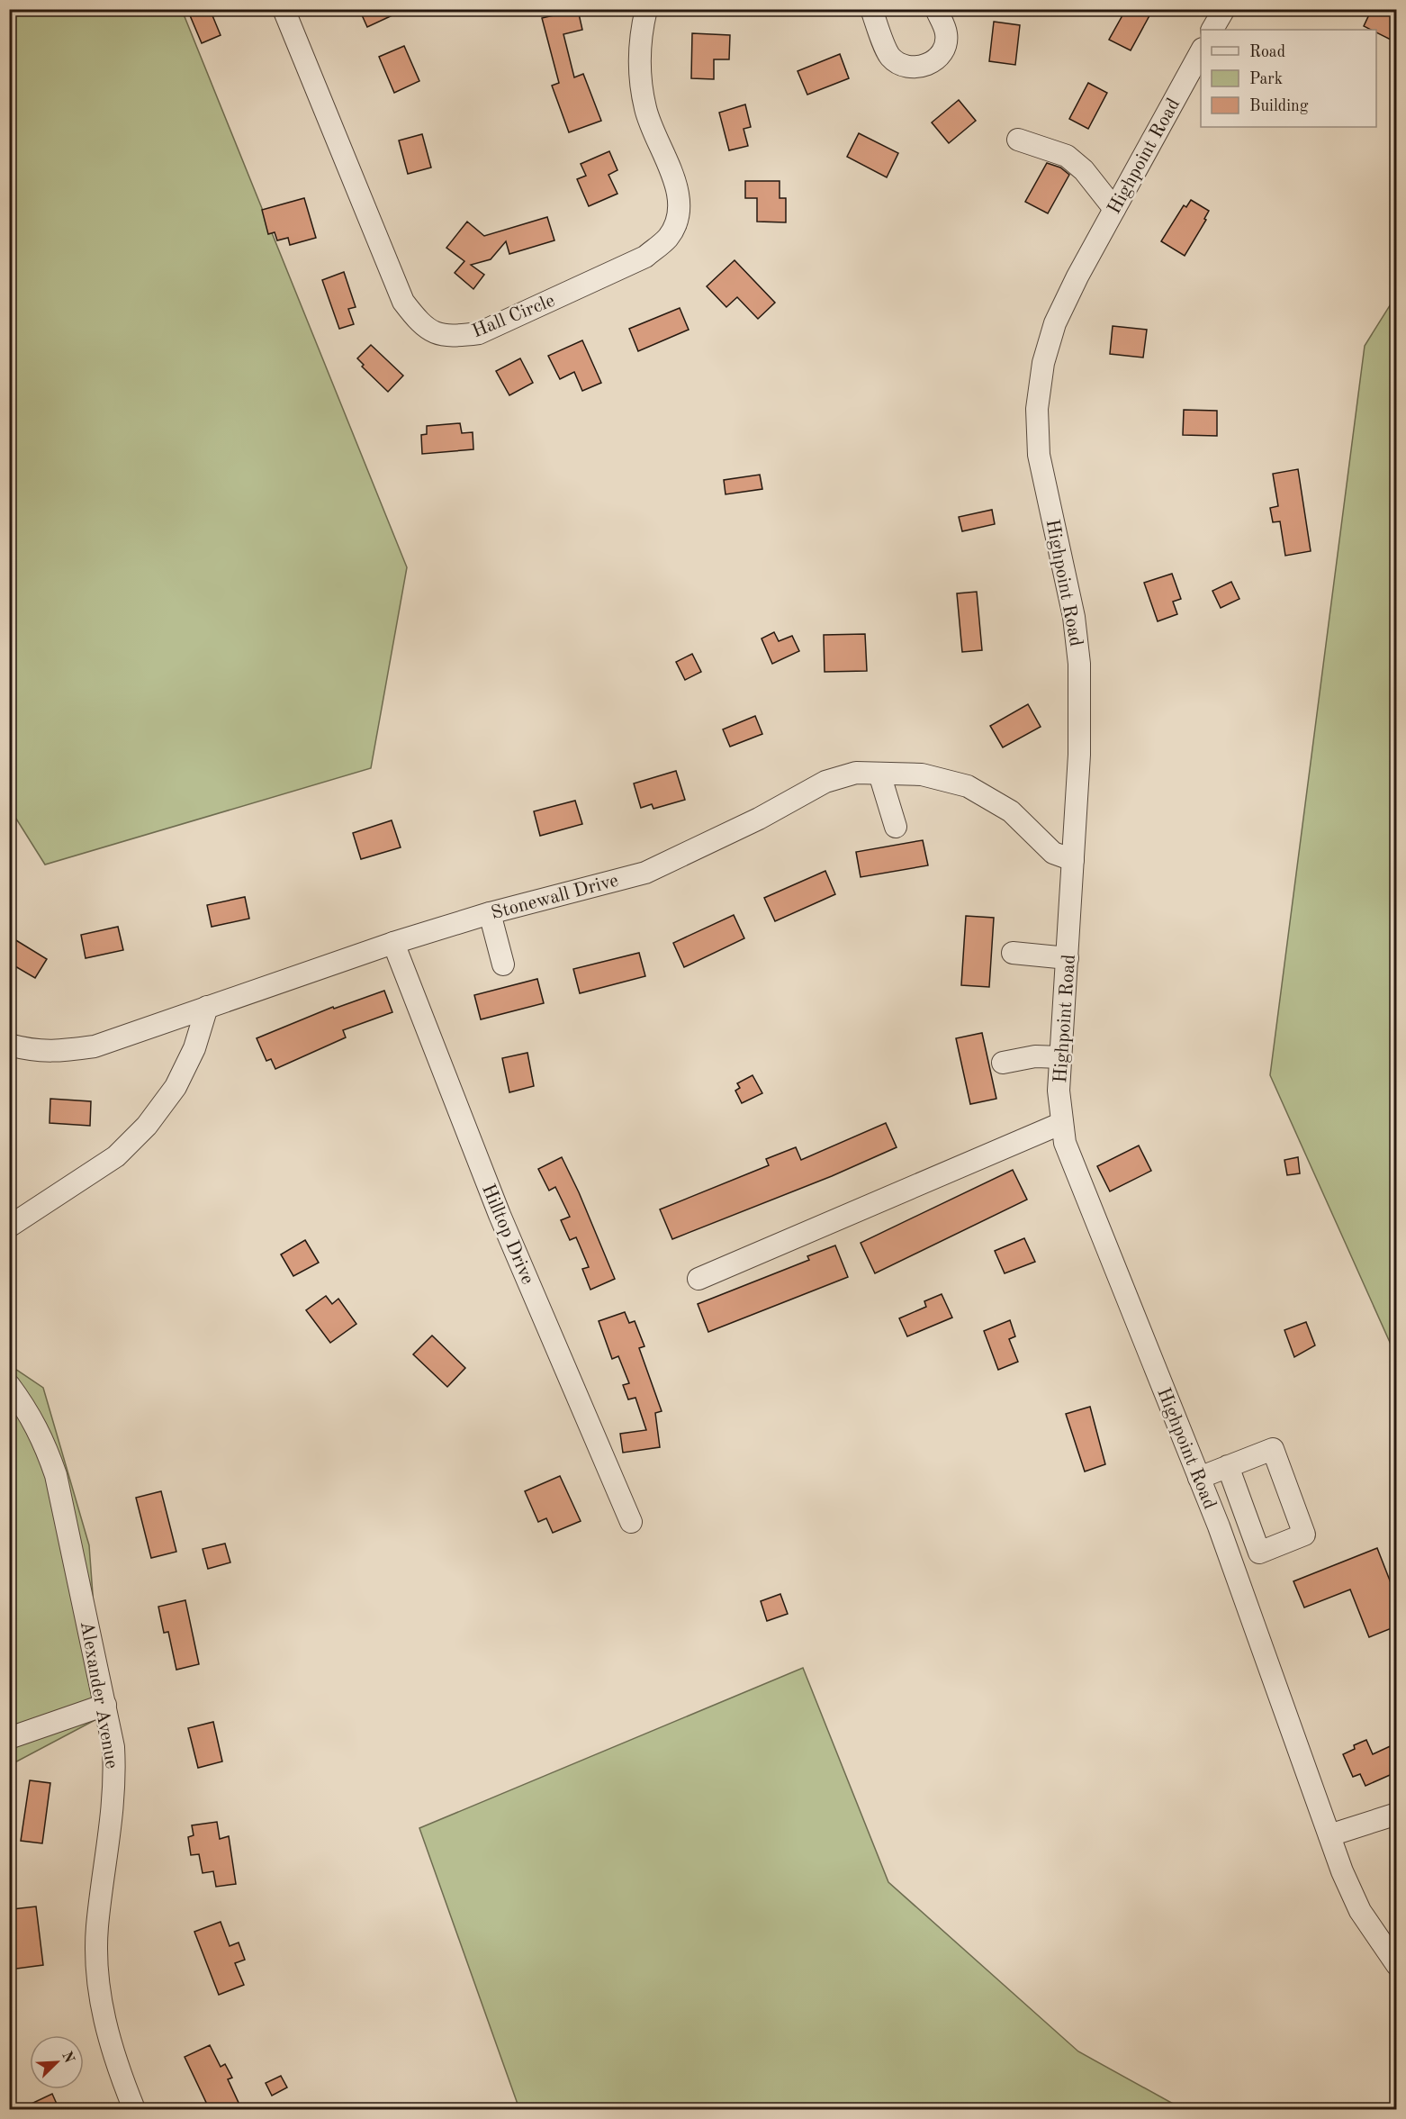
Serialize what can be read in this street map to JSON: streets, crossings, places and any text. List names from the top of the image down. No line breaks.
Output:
{"streets":{"street":["Highpoint Road","Hall Circle","Stonewall Drive","Hilltop Drive","Alexander Avenue"]},"crossings":[["Highpoint Road","Stonewall Drive"],["Stonewall Drive","Hilltop Drive"]],"legend":["Road","Park","Building"],"north":"top right"}
